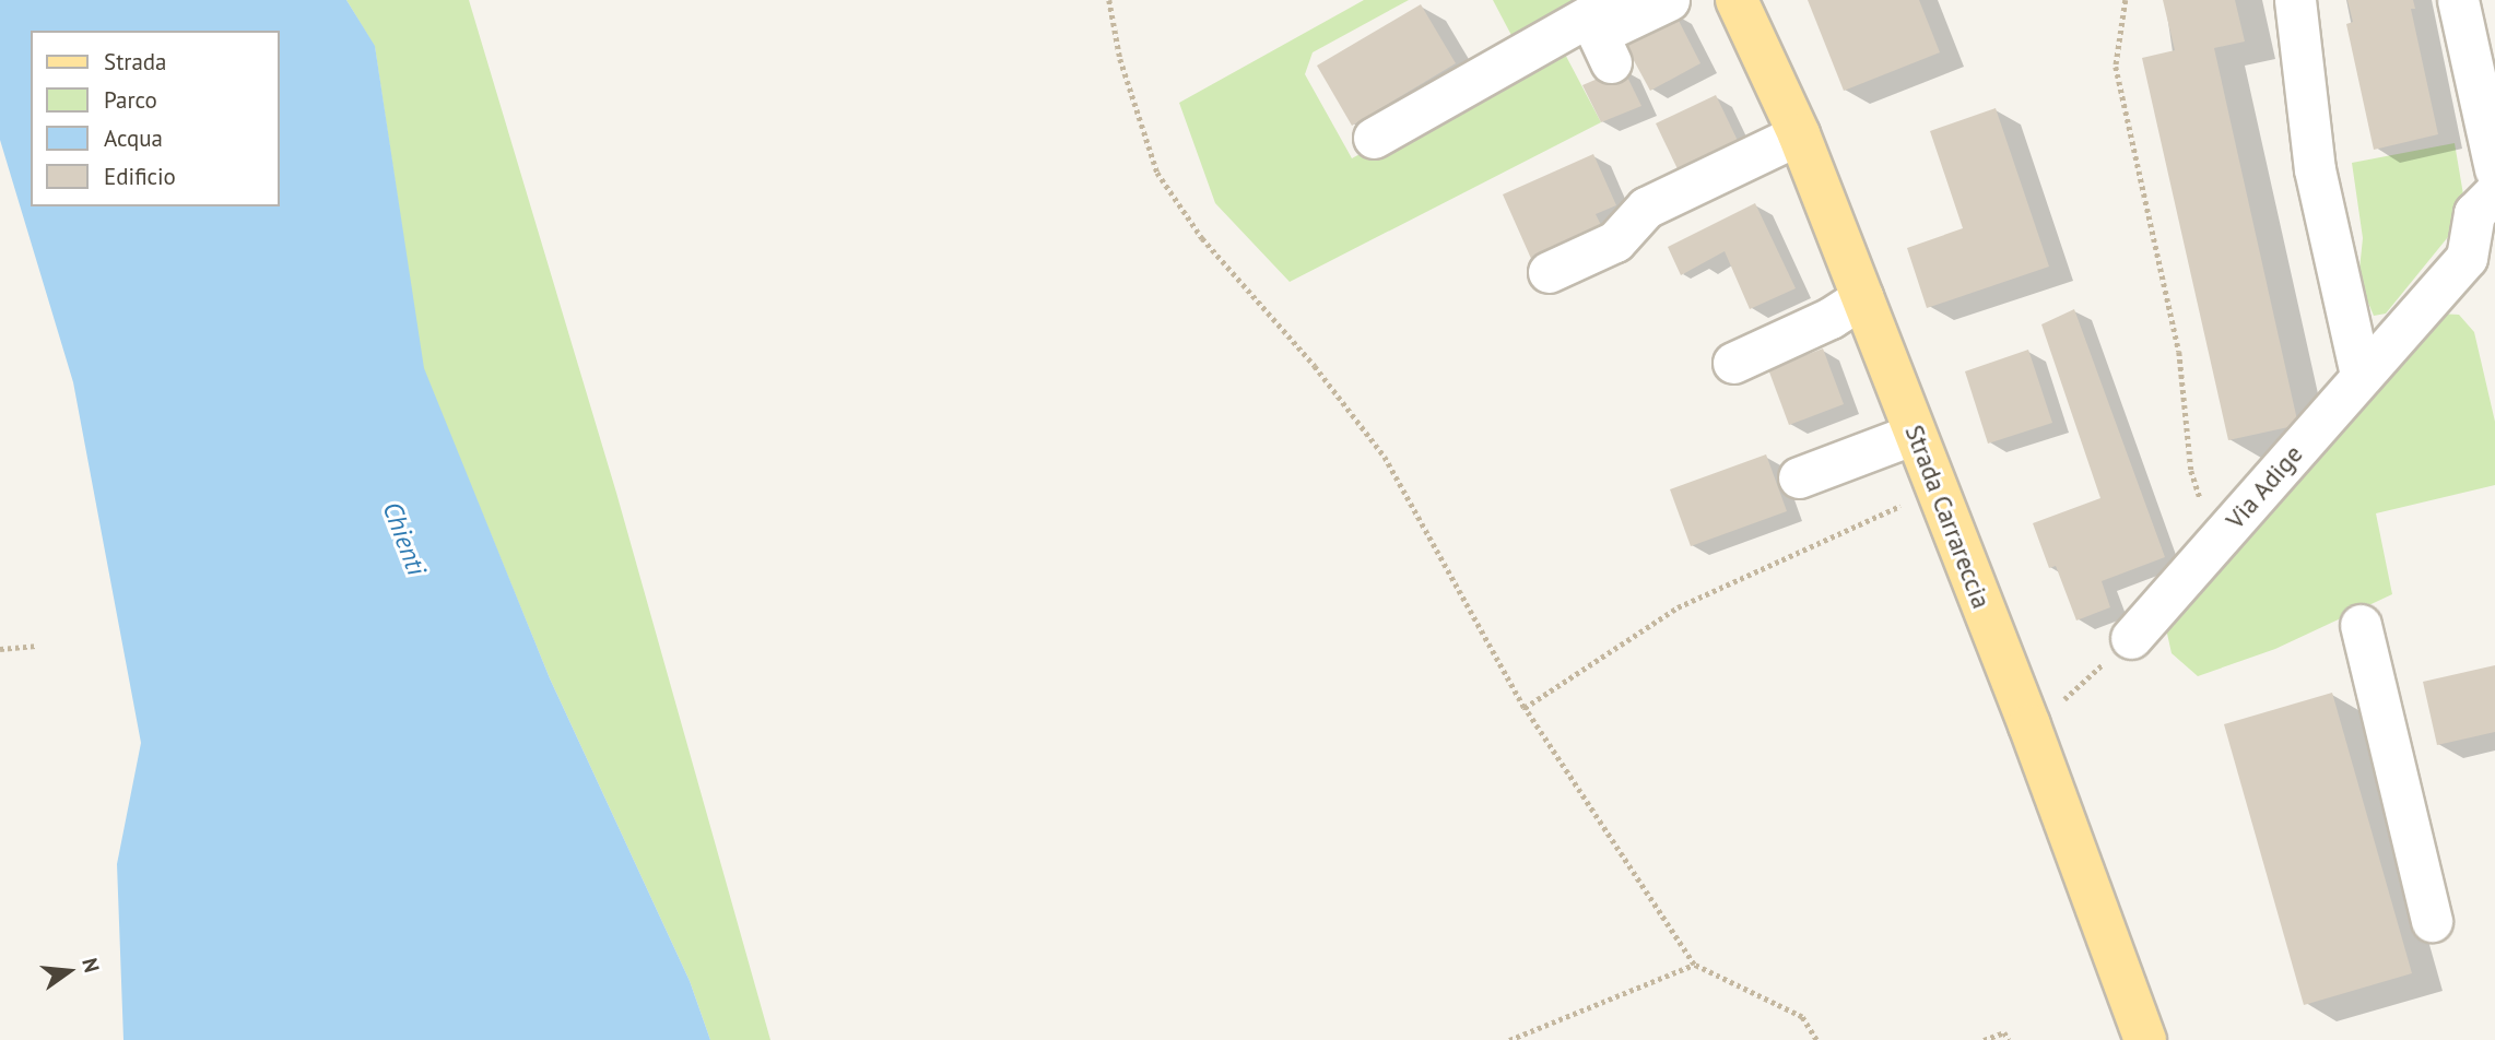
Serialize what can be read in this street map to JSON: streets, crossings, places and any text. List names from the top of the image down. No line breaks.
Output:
{"streets":{"main road":["Strada Carrareccia"],"street":["Via Adige"]},"water":["Chienti"],"legend":["Strada","Parco","Acqua","Edificio"],"north":"right"}
